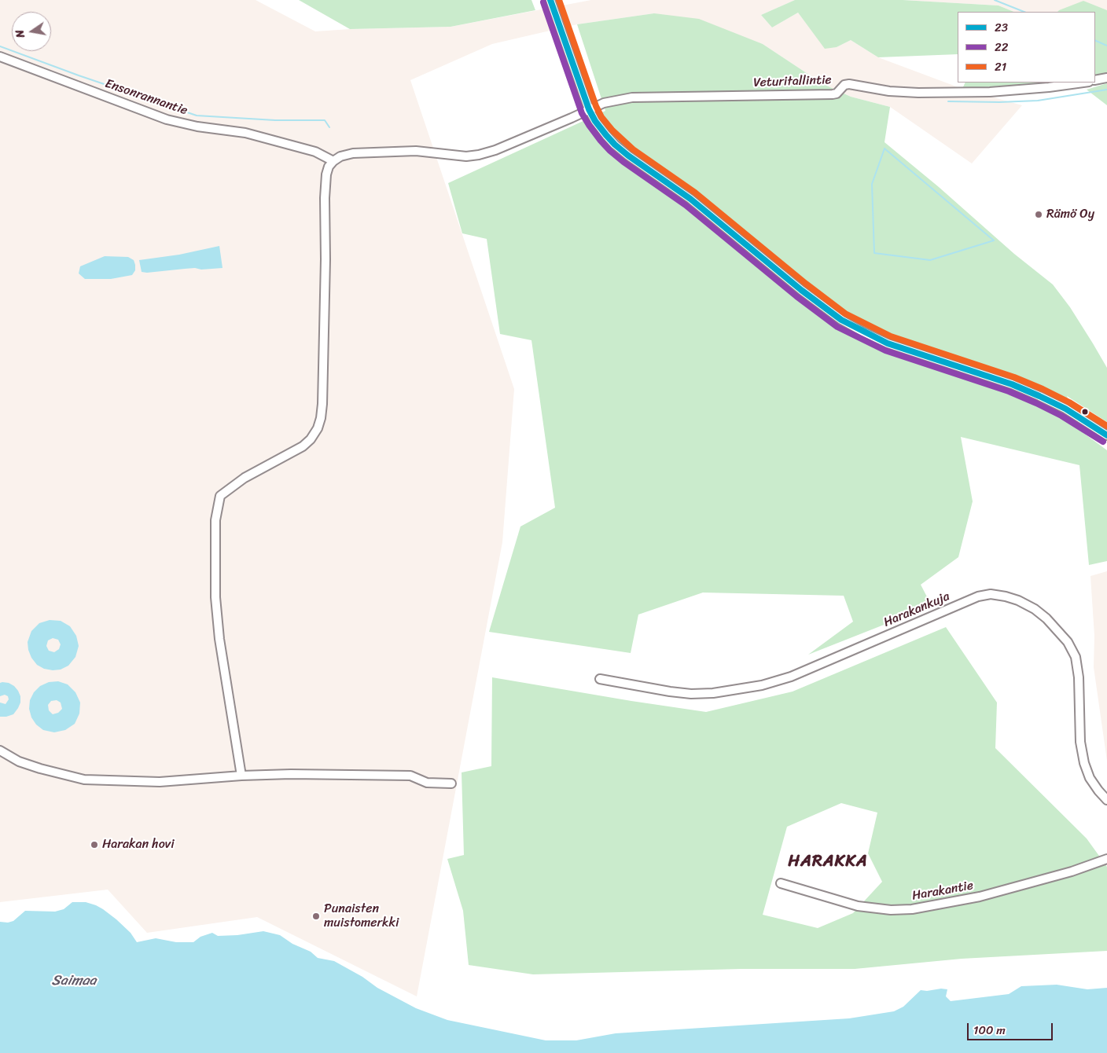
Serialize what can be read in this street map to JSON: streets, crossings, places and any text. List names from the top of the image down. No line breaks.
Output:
{"streets":{"street":["Veturitallintie","Ensonrannantie","Harakankuja","Harakantie"]},"crossings":[["Veturitallintie","Ensonrannantie"]],"districts":["HARAKKA"],"water":["Saimaa"],"places":["Rämö Oy","Harakan hovi","Punaisten muistomerkki"],"lines":["transit line 23","transit line 21","transit line 22"],"legend":["23","22","21"],"scale_bar":"100 m","north":"left"}
